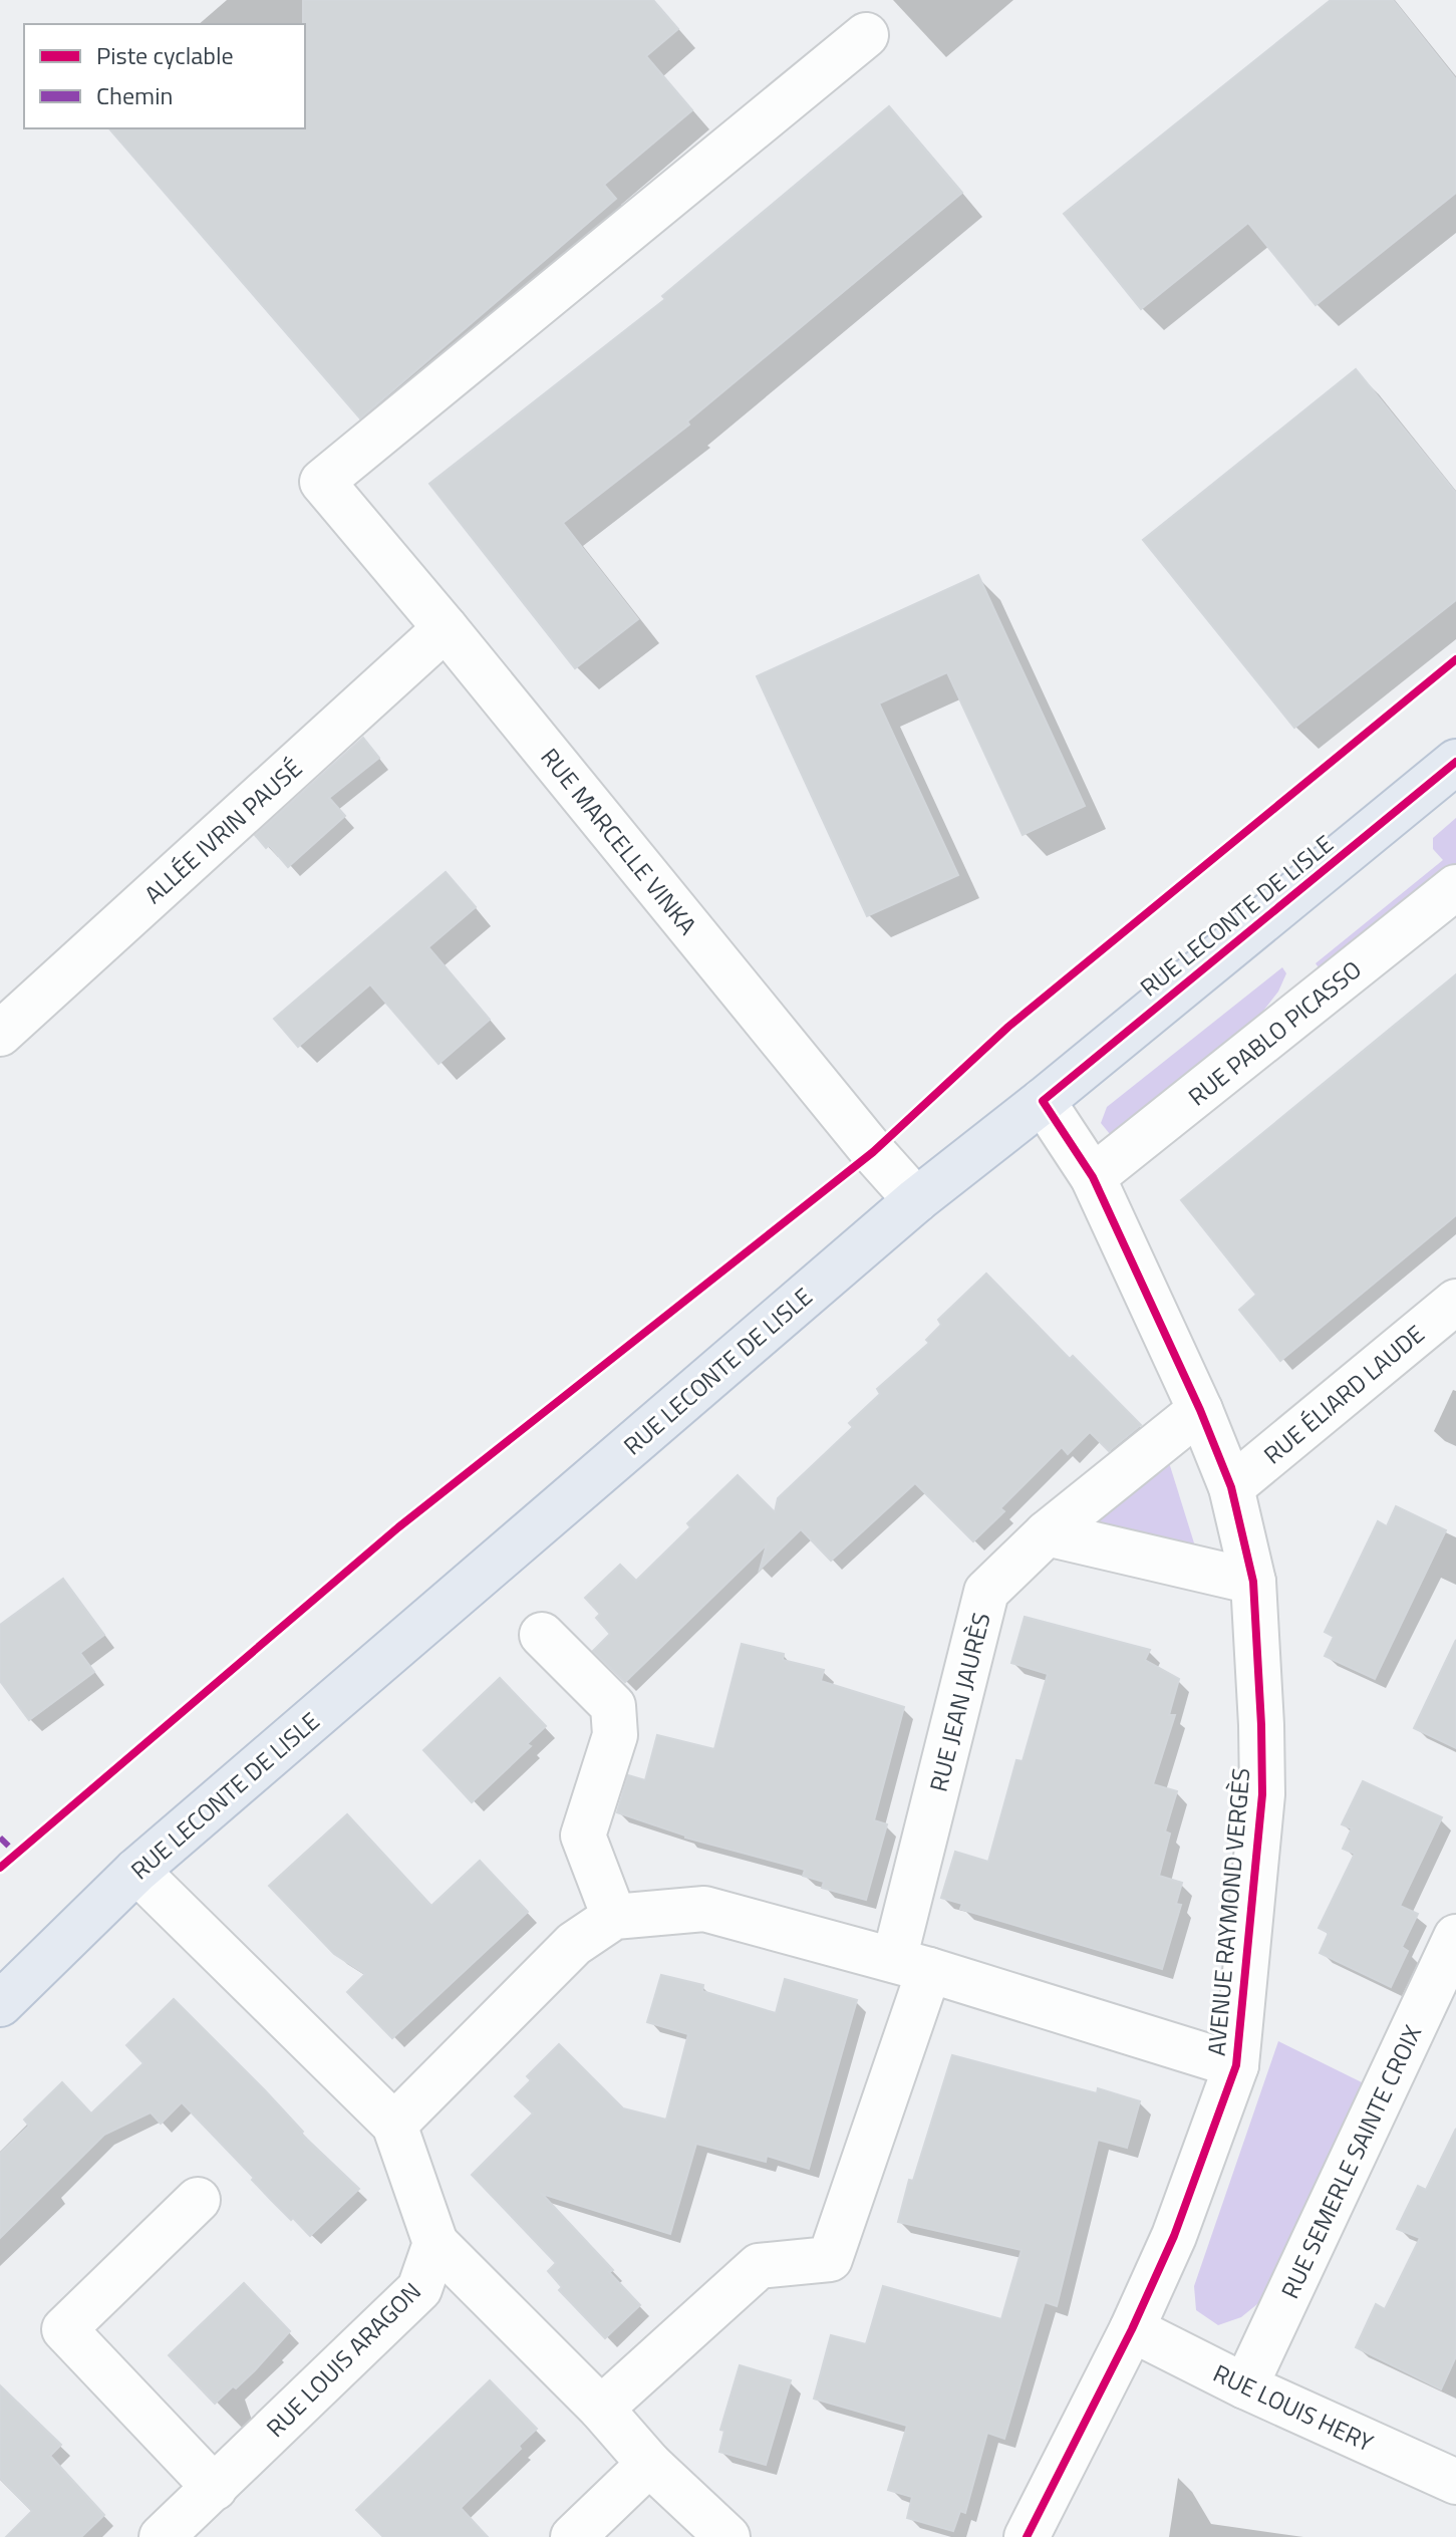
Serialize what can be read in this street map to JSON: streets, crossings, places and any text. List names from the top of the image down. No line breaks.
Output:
{"streets":{"main road":["RUE LECONTE DE LISLE"],"street":["ALLÉE IVRIN PAUSÉ","RUE MARCELLE VINKA","RUE PABLO PICASSO","RUE ÉLIARD LAUDE","RUE JEAN JAURÈS","AVENUE RAYMOND VERGÈS","RUE SEMERLE SAINTE CROIX","RUE LOUIS ARAGON","RUE LOUIS HERY"]},"crossings":[["ALLÉE IVRIN PAUSÉ","RUE MARCELLE VINKA"],["RUE MARCELLE VINKA","RUE LECONTE DE LISLE"],["RUE LECONTE DE LISLE","AVENUE RAYMOND VERGÈS"],["RUE PABLO PICASSO","AVENUE RAYMOND VERGÈS"],["RUE ÉLIARD LAUDE","AVENUE RAYMOND VERGÈS"],["RUE JEAN JAURÈS","AVENUE RAYMOND VERGÈS"],["AVENUE RAYMOND VERGÈS","RUE LOUIS HERY"],["RUE SEMERLE SAINTE CROIX","RUE LOUIS HERY"]],"legend":["Piste cyclable","Chemin"]}
